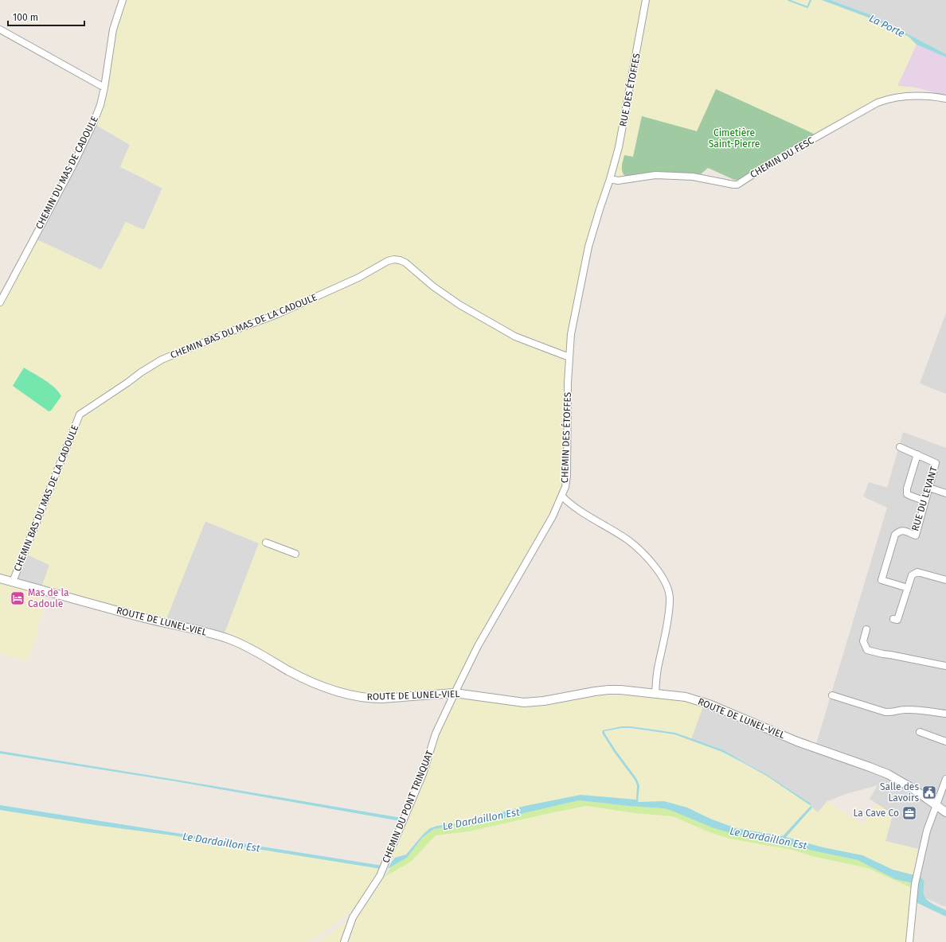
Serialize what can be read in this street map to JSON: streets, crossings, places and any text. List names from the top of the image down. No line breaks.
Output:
{"streets":{"street":["RUE DES ÉTOFFES","CHEMIN DU FESC","CHEMIN DU MAS DE CADOULE","CHEMIN BAS DU MAS DE LA CADOULE","CHEMIN DES ÉTOFFES","RUE DU LEVANT","ROUTE DE LUNEL-VIEL","CHEMIN DU PONT TRINQUAT"]},"crossings":[["RUE DES ÉTOFFES","CHEMIN DU FESC"],["RUE DES ÉTOFFES","CHEMIN DES ÉTOFFES"],["CHEMIN DU FESC","CHEMIN DES ÉTOFFES"],["CHEMIN BAS DU MAS DE LA CADOULE","CHEMIN DES ÉTOFFES"],["CHEMIN BAS DU MAS DE LA CADOULE","ROUTE DE LUNEL-VIEL"],["CHEMIN DES ÉTOFFES","ROUTE DE LUNEL-VIEL"],["CHEMIN DES ÉTOFFES","CHEMIN DU PONT TRINQUAT"],["ROUTE DE LUNEL-VIEL","CHEMIN DU PONT TRINQUAT"]],"water":["La Porte","Le Dardaillon Est"],"parks":["Cimetière Saint-Pierre"],"places":{"hotel":["Mas de la Cadoule"],"public building":["Salle des Lavoirs"],"office":["La Cave Co"]},"scale_bar":"100 m"}
